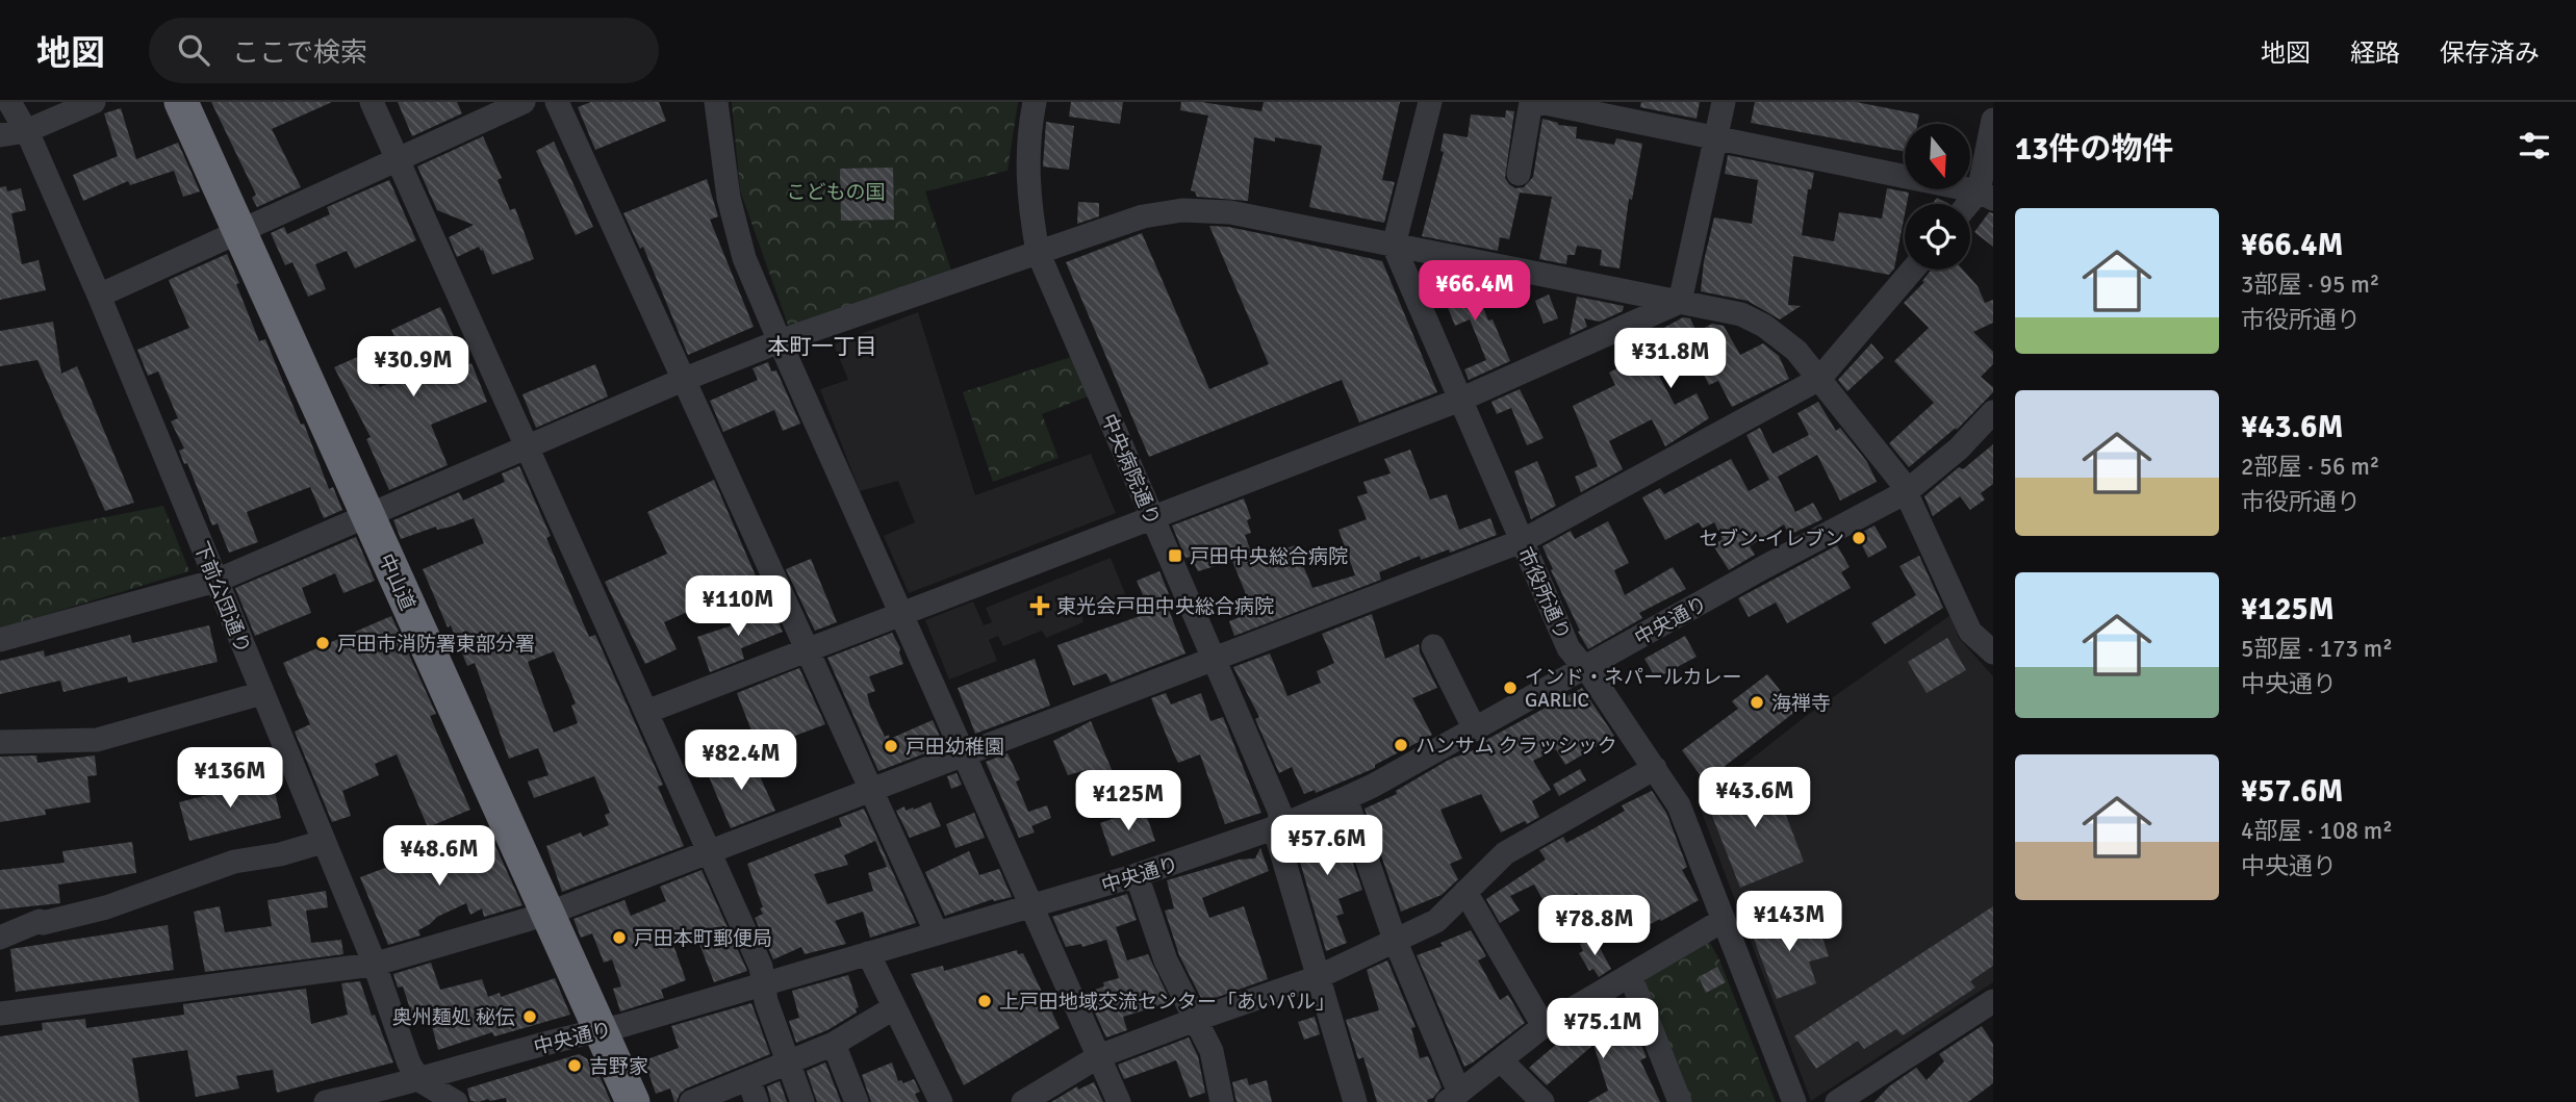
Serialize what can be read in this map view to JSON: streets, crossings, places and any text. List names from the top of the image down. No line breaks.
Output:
{"streets":{"highway":["中山道"],"street":["中央病院通り","市役所通り","下前公団通り","中央通り"]},"crossings":[["中央病院通り","中央通り"],["中山道","中央通り"],["市役所通り","中央通り"],["下前公団通り","中央通り"]],"districts":["本町一丁目"],"parks":["こどもの国"],"places":{"other":["セブン-イレブン","戸田市消防署東部分署","インド・ネパールカレー GARLIC","海禅寺","ハンサム クラッシック","戸田幼稚園","戸田本町郵便局","上戸田地域交流センター「あいパル」","奥州麺処 秘伝","吉野家"],"transit":["戸田中央総合病院"],"health":["東光会戸田中央総合病院"]},"north":"bottom","page":{"header":"地図","search":"ここで検索","nav":["地図","経路","保存済み"],"heading":"13件の物件","list":[{"name":"¥66.4M","note":"3部屋 · 95 m² · 市役所通り"},{"name":"¥43.6M","note":"2部屋 · 56 m² · 市役所通り"},{"name":"¥125M","note":"5部屋 · 173 m² · 中央通り"},{"name":"¥57.6M","note":"4部屋 · 108 m² · 中央通り"}],"price":["¥66.4M","¥31.8M","¥30.9M","¥110M","¥82.4M","¥136M","¥43.6M","¥125M","¥57.6M","¥48.6M","¥143M","¥78.8M","¥75.1M"]}}
